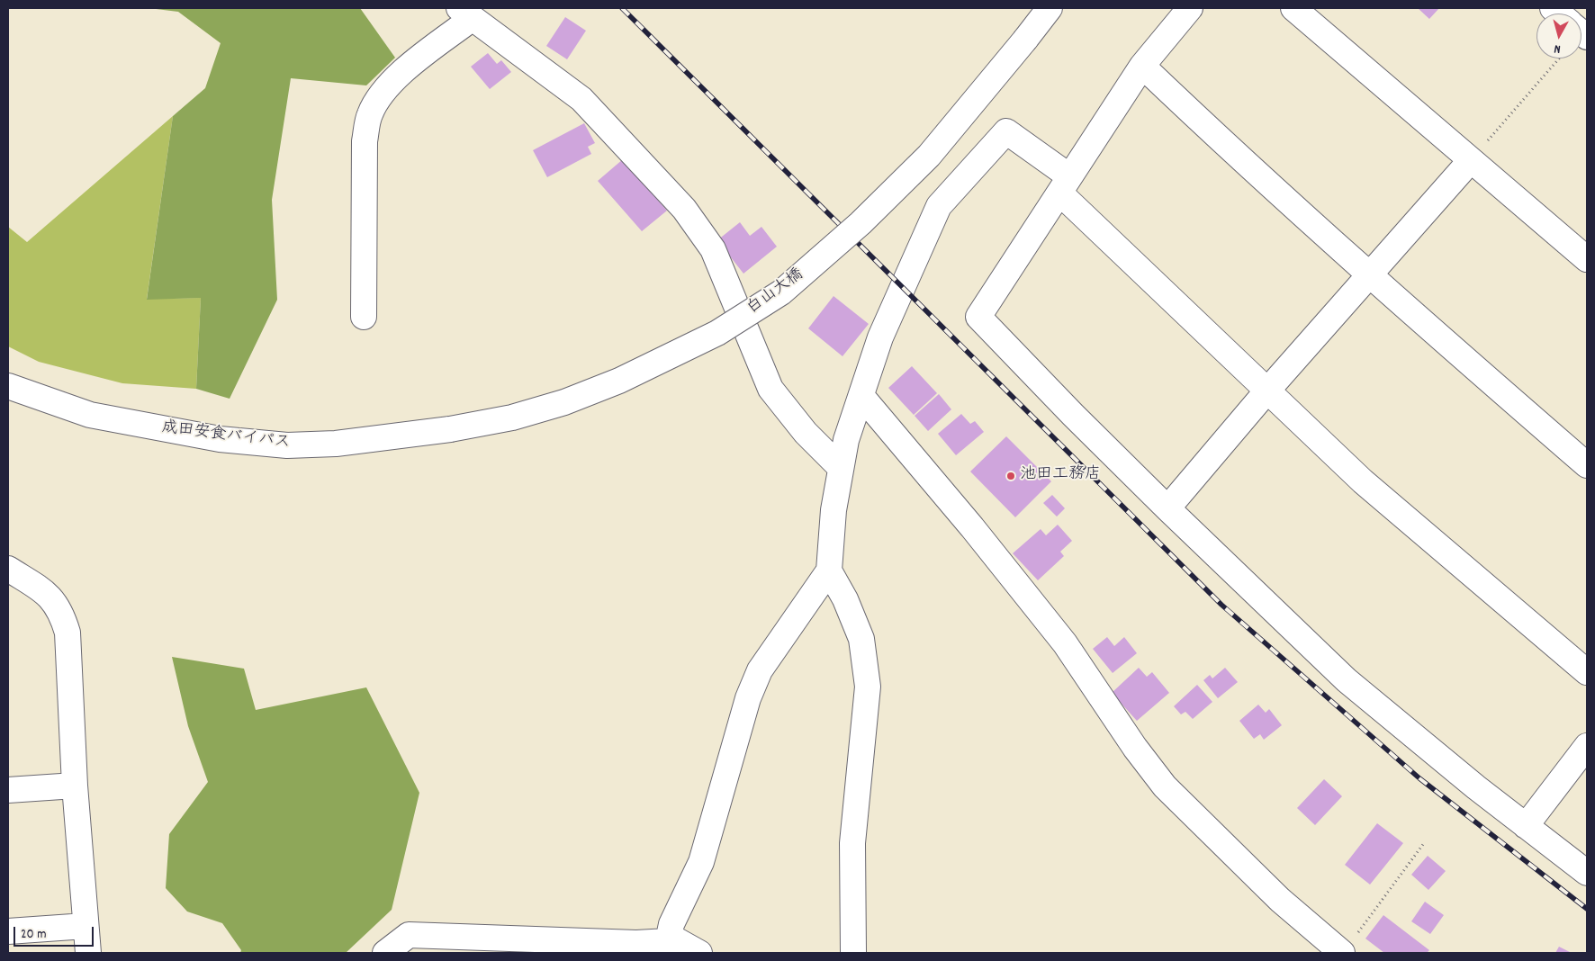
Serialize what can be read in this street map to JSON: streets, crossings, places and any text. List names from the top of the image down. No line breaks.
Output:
{"streets":{"street":["白山大橋","成田安食バイパス"]},"crossings":[["白山大橋","成田安食バイパス"]],"places":["池田工務店"],"scale_bar":"20 m","north":"bottom"}
